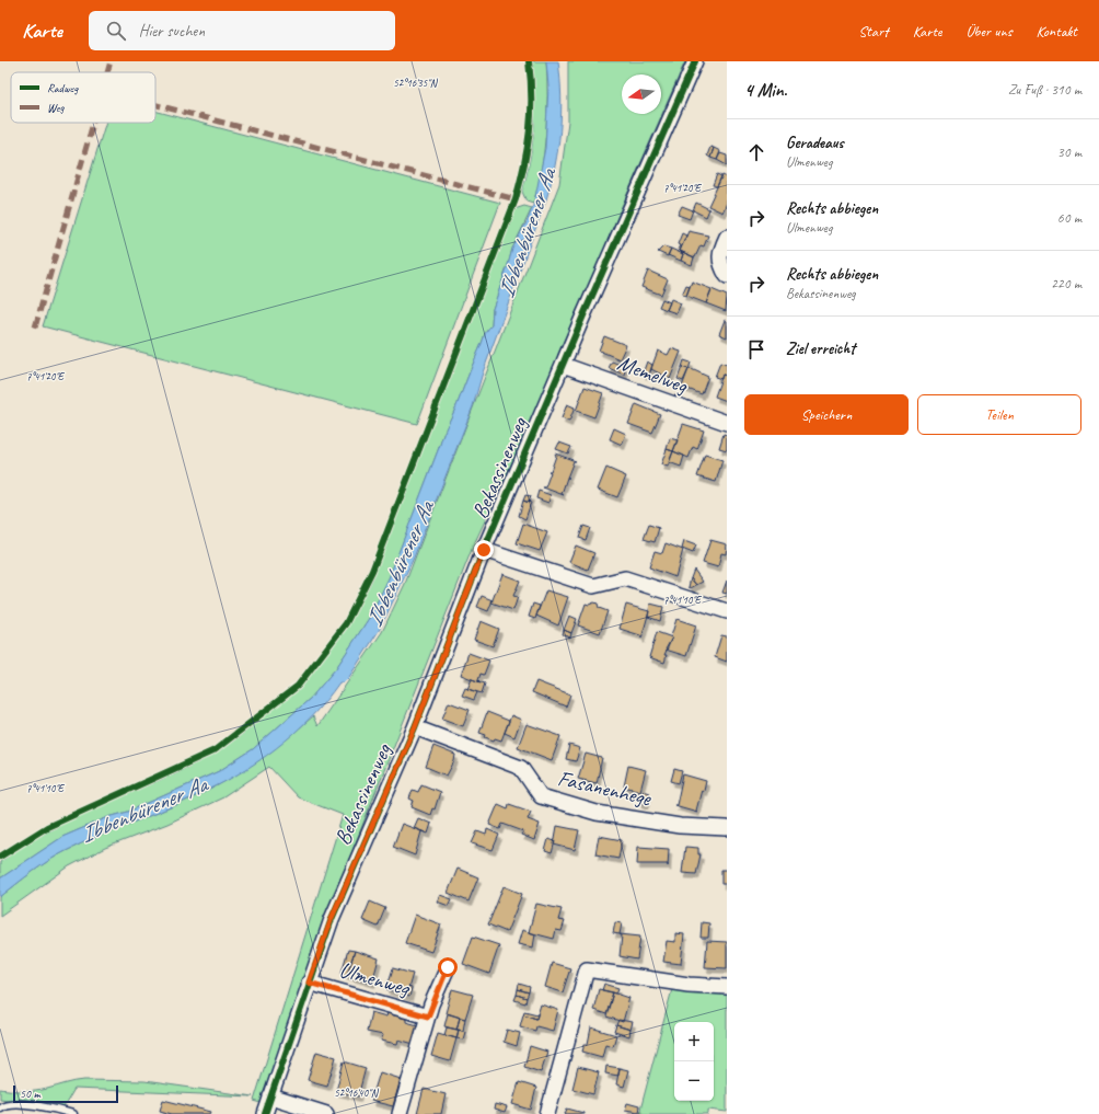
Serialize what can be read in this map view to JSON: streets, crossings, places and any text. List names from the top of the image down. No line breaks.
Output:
{"streets":{"street":["Memelweg","Bekassinenweg","Fasanenhege","Ulmenweg"]},"crossings":[["Memelweg","Bekassinenweg"],["Bekassinenweg","Fasanenhege"],["Bekassinenweg","Ulmenweg"]],"water":["Ibbenbürener Aa"],"legend":["Radweg","Weg"],"scale_bar":"50 m","north":"left","page":{"header":"Karte","search":"Hier suchen","nav":["Start","Karte","Über uns","Kontakt"],"heading":["4 Min.","Zu Fuß · 310 m"],"list":[["Geradeaus","Ulmenweg","30 m"],["Rechts abbiegen","Ulmenweg","60 m"],["Rechts abbiegen","Bekassinenweg","220 m"],"Ziel erreicht"],"buttons":["Speichern","Teilen"],"map_buttons":["+","−"],"scale":"50 m"},"coordinates":["52°16'35\"N","7°41'20\"E","7°41'10\"E","52°16'40\"N"]}
